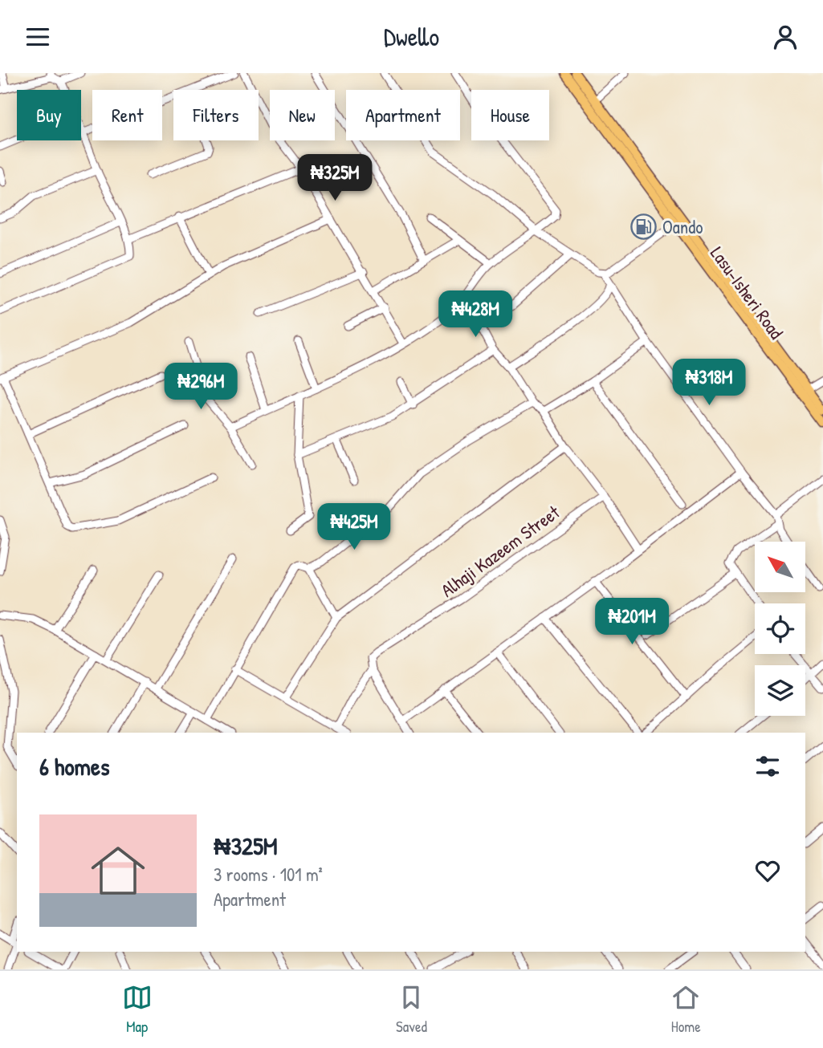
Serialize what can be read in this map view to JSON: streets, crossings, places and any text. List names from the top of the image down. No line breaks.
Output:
{"streets":{"main road":["Lasu-Isheri Road"],"street":["Alhaji Kazeem Street"]},"places":{"fuel station":["Oando"]},"north":"top left","page":{"header":"Dwello","chip":["Buy","Rent","Filters","New","Apartment","House"],"price":["₦325M","₦428M","₦318M","₦296M","₦425M","₦201M"],"heading":"6 homes","list":[{"name":"₦325M","note":"3 rooms · 101 m² · Apartment"}],"tabs":["Map","Saved","Home"]}}
